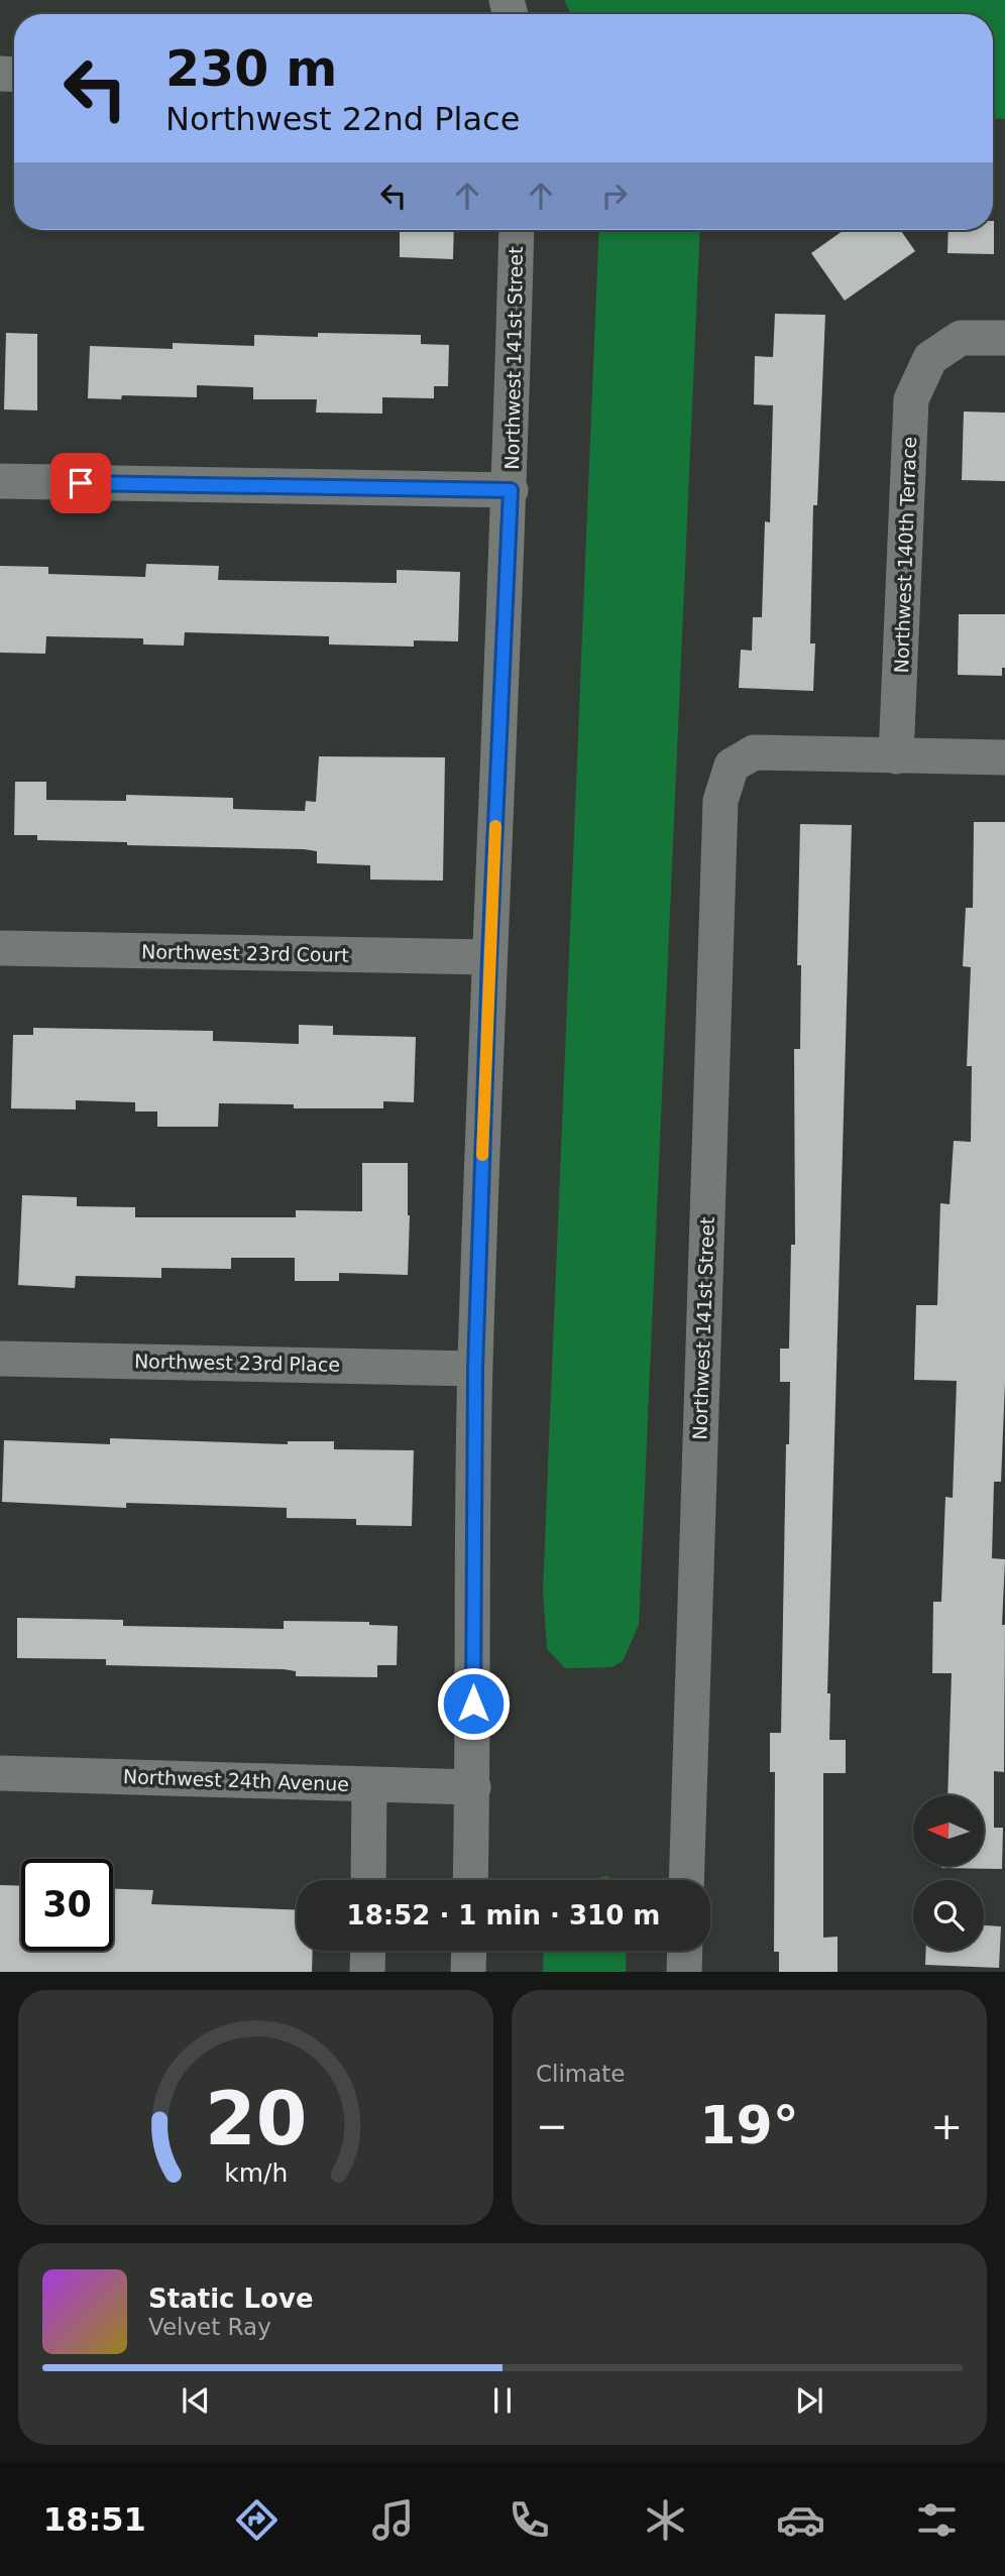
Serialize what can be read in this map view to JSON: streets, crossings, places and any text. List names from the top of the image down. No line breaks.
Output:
{"streets":{"street":["Northwest 141st Street","Northwest 140th Terrace","Northwest 23rd Court","Northwest 23rd Place","Northwest 24th Avenue"]},"crossings":[["Northwest 141st Street","Northwest 140th Terrace"],["Northwest 141st Street","Northwest 23rd Court"],["Northwest 141st Street","Northwest 23rd Place"],["Northwest 141st Street","Northwest 24th Avenue"]],"north":"left","page":{"turn":["230 m","Northwest 22nd Place"],"limit":"30","trip":"18:52 · 1 min · 310 m","tile":"Climate","heat":["−","19°","+"],"song":["Static Love","Velvet Ray"],"tabs":"18:51","gauge":["20","km/h"]}}
